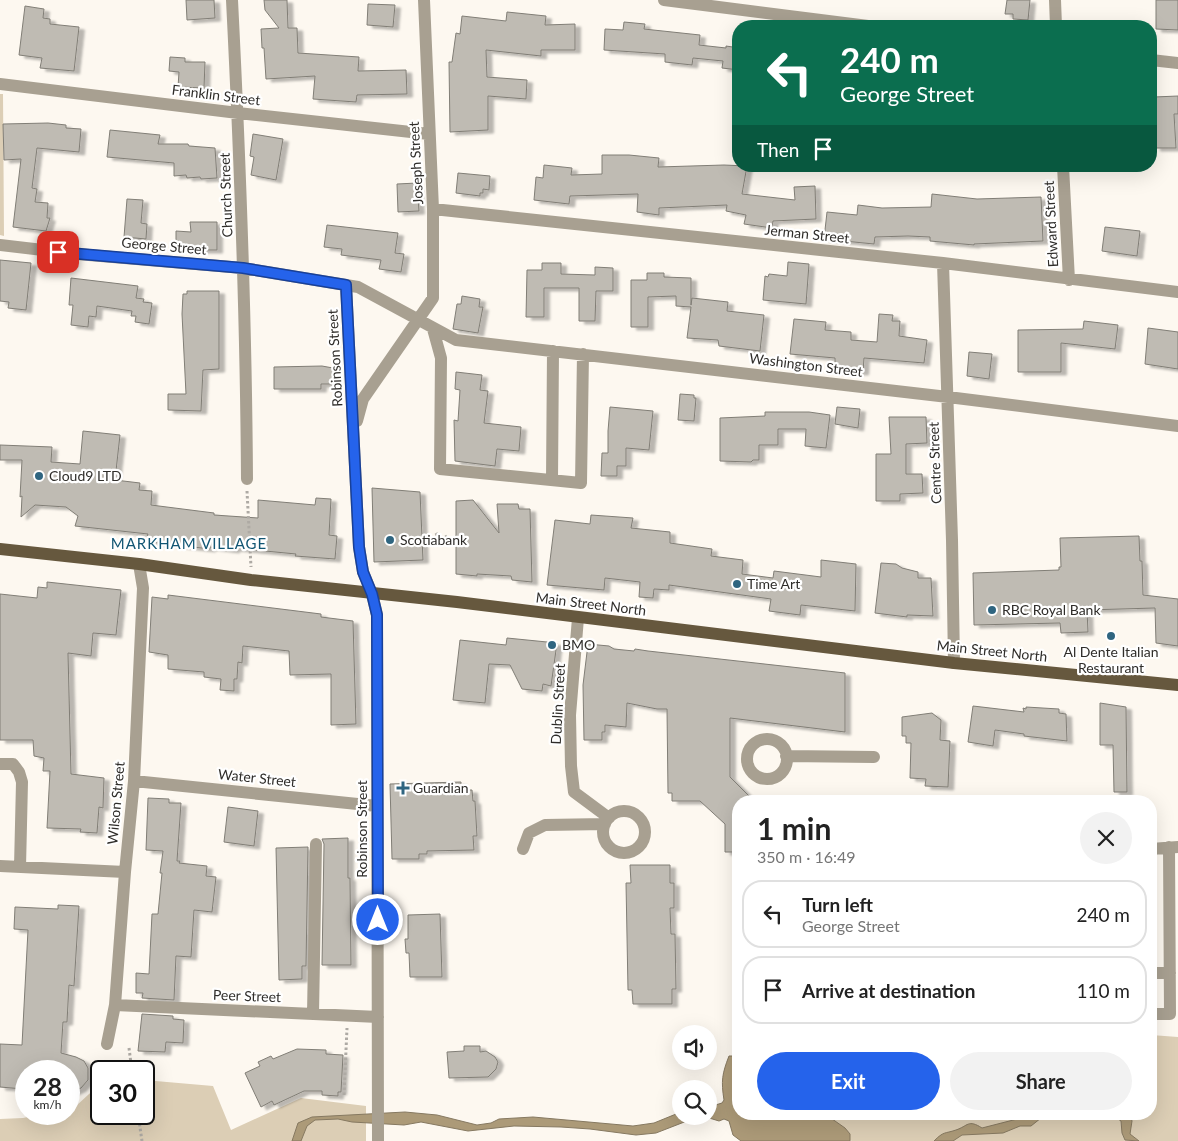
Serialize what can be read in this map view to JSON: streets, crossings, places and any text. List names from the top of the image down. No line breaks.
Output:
{"streets":{"main road":["Main Street North"],"street":["Franklin Street","Joseph Street","Church Street","Edward Street","Jerman Street","George Street","Robinson Street","Washington Street","Centre Street","Dublin Street","Water Street","Wilson Street","Peer Street"]},"crossings":[["Franklin Street","Joseph Street"],["Franklin Street","Church Street"],["Joseph Street","Jerman Street"],["Joseph Street","George Street"],["Joseph Street","Robinson Street"],["Church Street","George Street"],["Edward Street","Jerman Street"],["Jerman Street","Centre Street"],["George Street","Robinson Street"],["George Street","Washington Street"],["Robinson Street","Main Street North"],["Robinson Street","Water Street"],["Robinson Street","Peer Street"],["Washington Street","Centre Street"],["Centre Street","Main Street North"],["Main Street North","Dublin Street"],["Main Street North","Wilson Street"],["Water Street","Wilson Street"],["Wilson Street","Peer Street"]],"districts":["MARKHAM VILLAGE"],"places":{"other":["Cloud9 LTD","Scotiabank","Time Art","RBC Royal Bank","Al Dente Italian Restaurant","BMO"],"health":["Guardian"]},"page":{"turn":["240 m","George Street"],"then":"Then","heading":["1 min","350 m · 16:49"],"list":[{"name":"Turn left","note":"George Street","value":"240 m"},{"name":"Arrive at destination","value":"110 m"}],"buttons":["Exit","Share"],"speed":"28 km/h","limit":"30"}}
